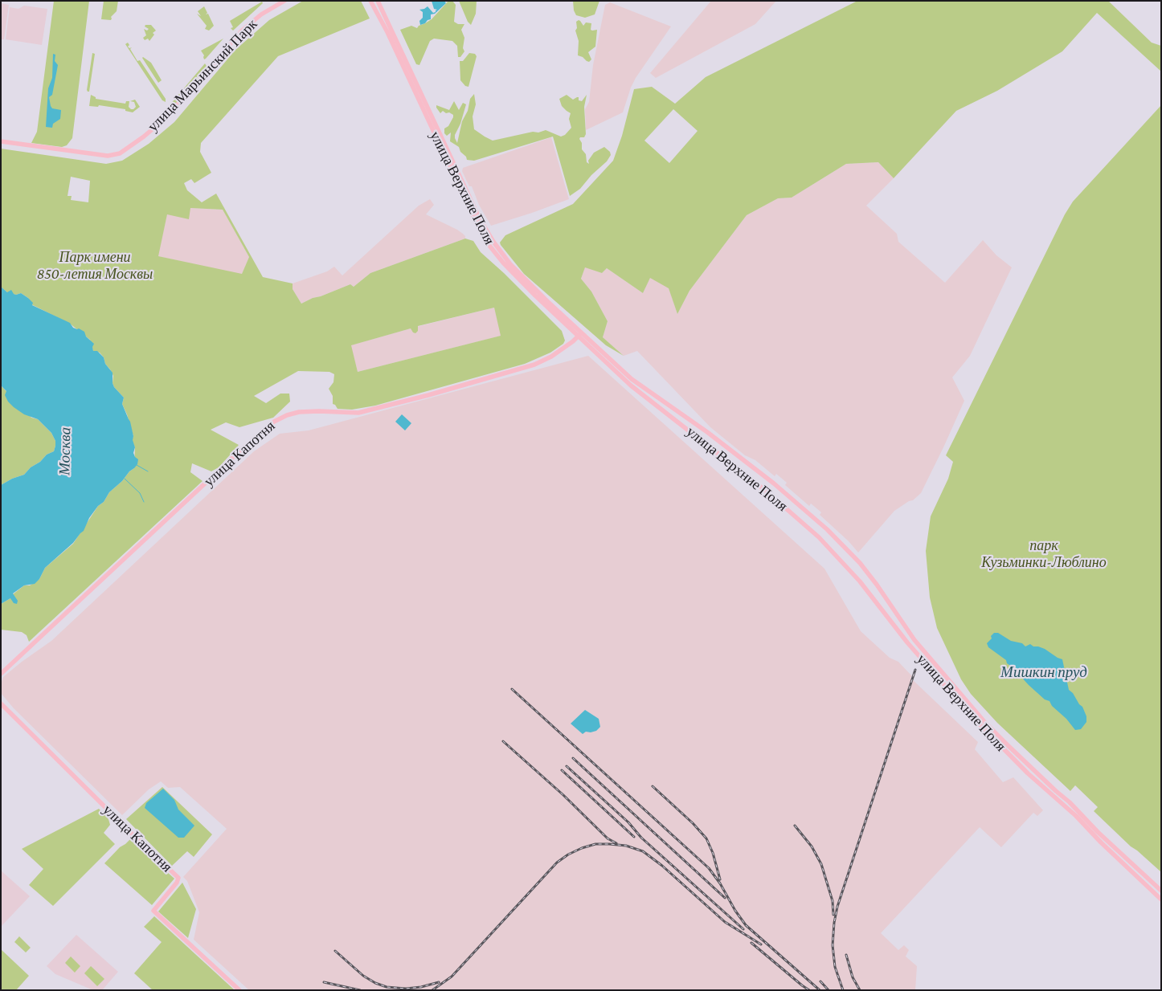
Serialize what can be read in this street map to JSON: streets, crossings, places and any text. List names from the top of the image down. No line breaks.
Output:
{"streets":{"main road":["улица Марьинский Парк","улица Верхние Поля","улица Капотня"]},"crossings":[["улица Верхние Поля","улица Капотня"]],"water":["Москва","Мишкин пруд"],"parks":["Парк имени 850-летия Москвы","парк Кузьминки-Люблино"]}
